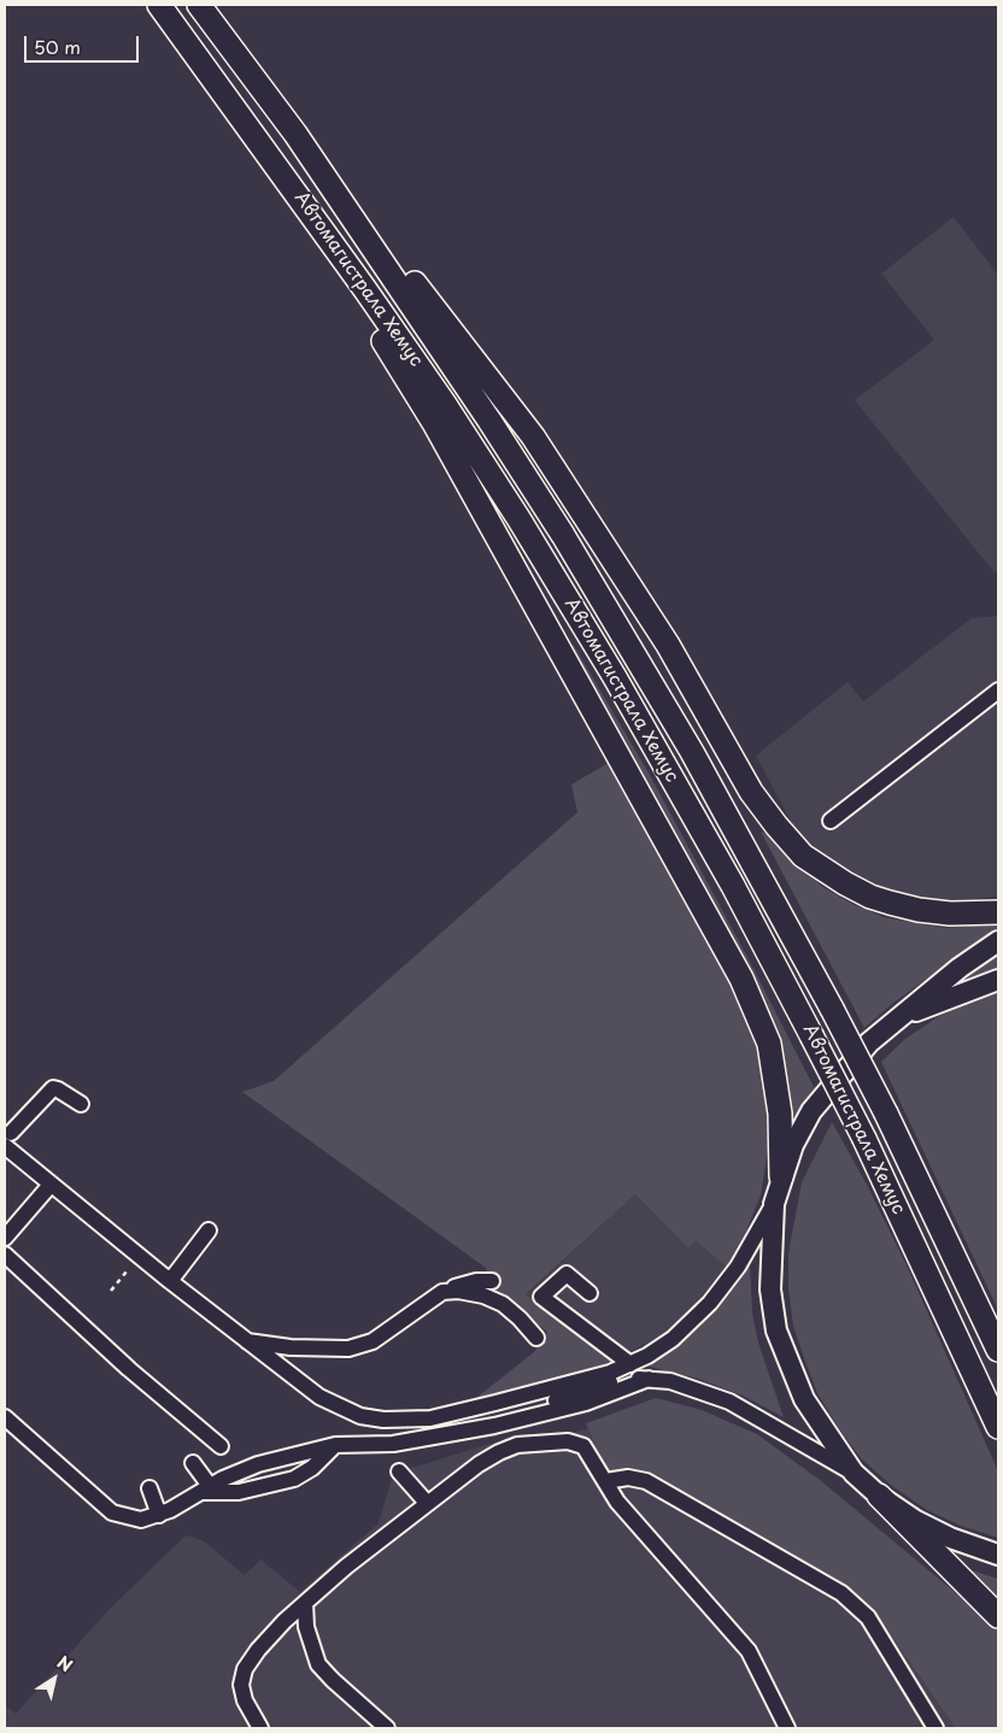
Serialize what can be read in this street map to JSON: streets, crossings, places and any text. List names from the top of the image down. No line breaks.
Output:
{"streets":{"highway":["Автомагистрала Хемус"]},"scale_bar":"50 m","north":"top right"}
